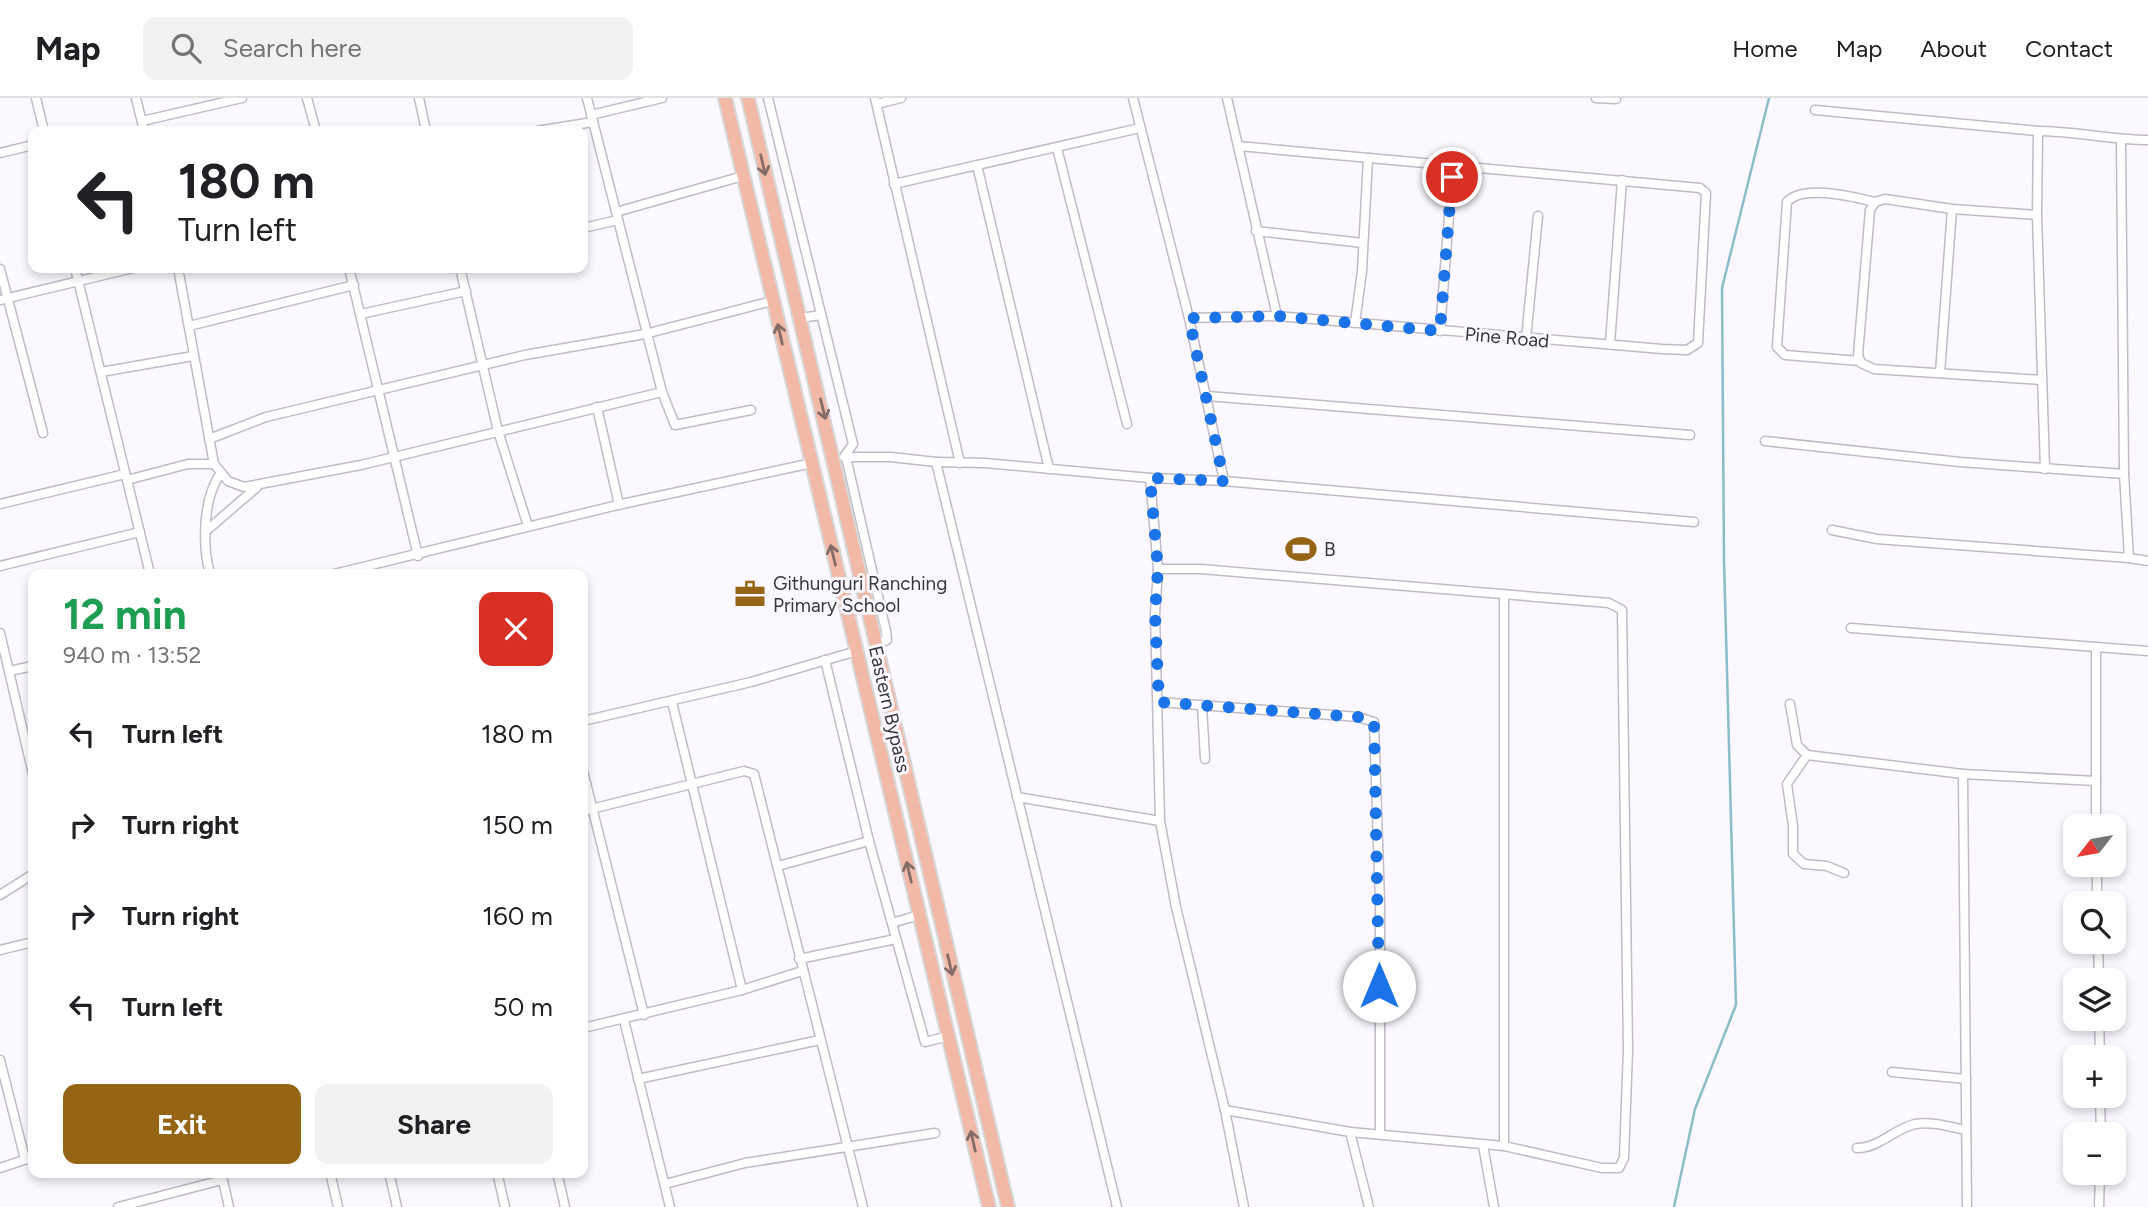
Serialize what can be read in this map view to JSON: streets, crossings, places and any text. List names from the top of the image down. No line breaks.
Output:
{"streets":{"main road":["Eastern Bypass"],"street":["Pine Road"]},"places":{"sports":["B"],"office":["Githunguri Ranching Primary School"]},"north":"bottom left","page":{"header":"Map","search":"Search here","nav":["Home","Map","About","Contact"],"turn":["180 m","Turn left"],"heading":["12 min","940 m · 13:52"],"list":[{"name":"Turn left","value":"180 m"},{"name":"Turn right","value":"150 m"},{"name":"Turn right","value":"160 m"},{"name":"Turn left","value":"50 m"}],"map_buttons":["+","−"],"buttons":["Exit","Share"]}}
